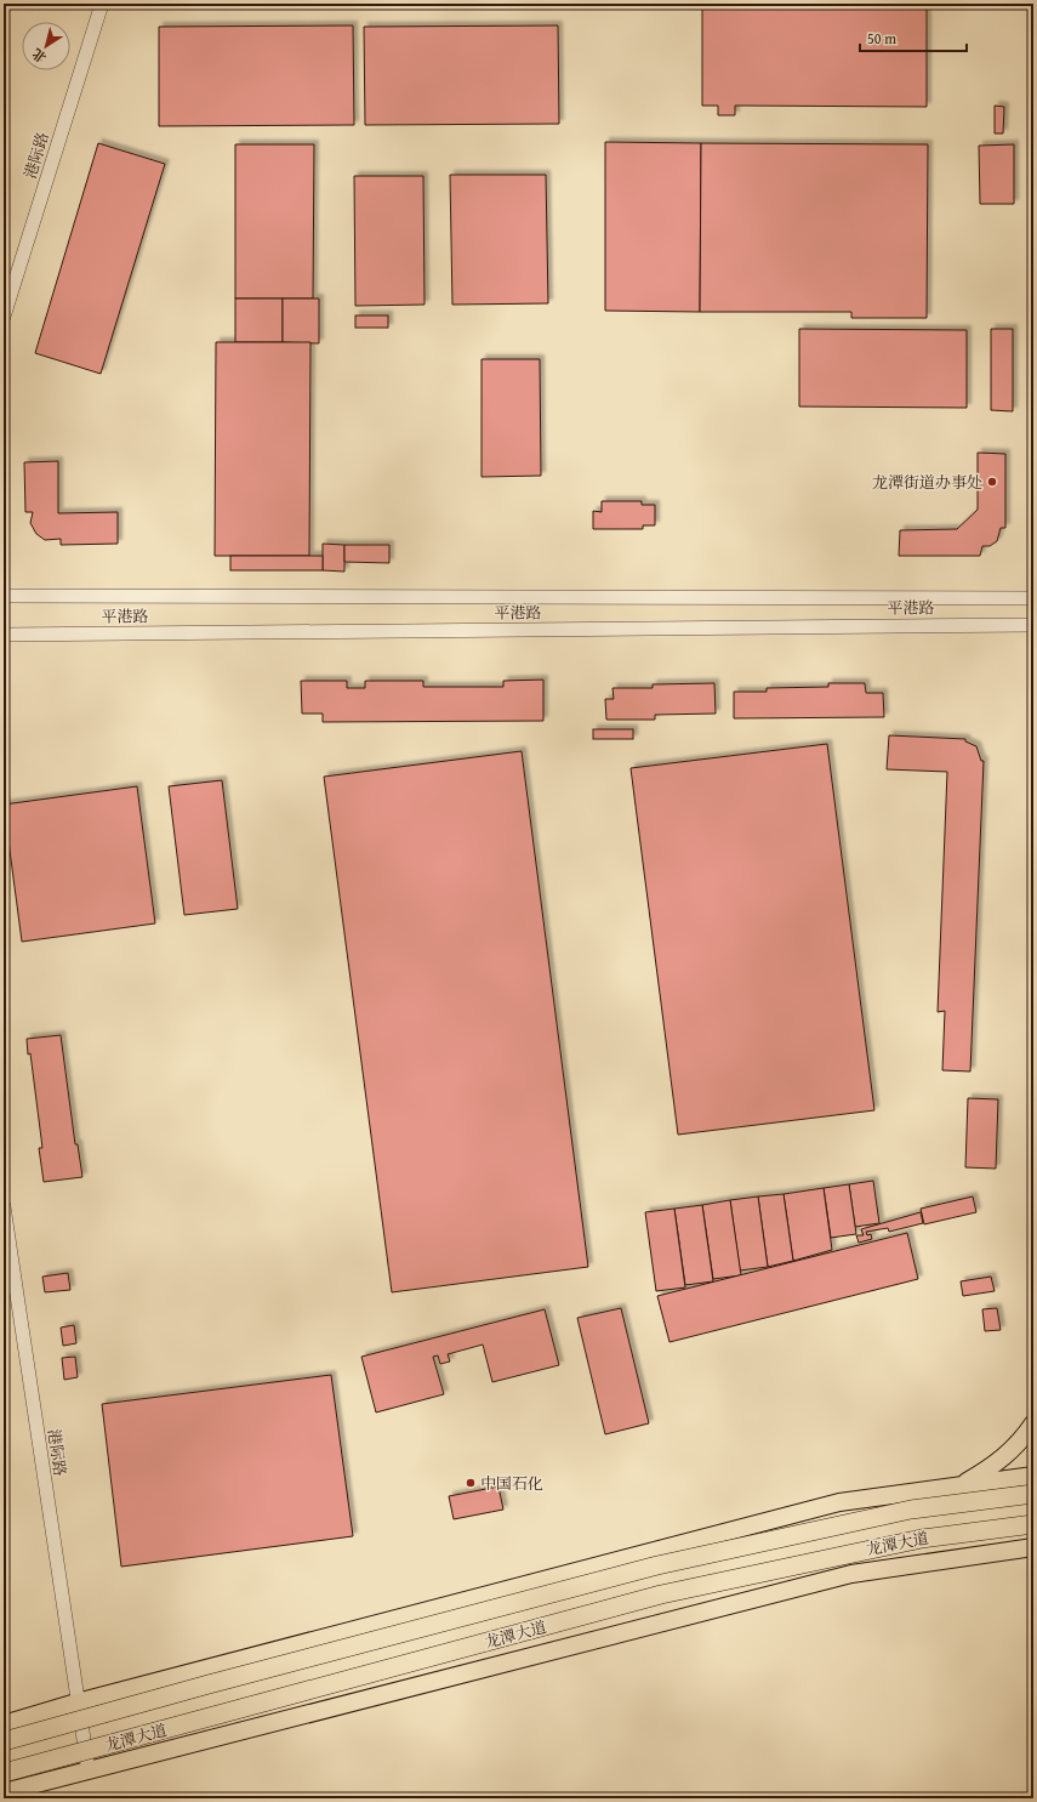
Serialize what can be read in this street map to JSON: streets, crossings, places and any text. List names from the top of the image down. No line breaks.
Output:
{"streets":{"highway":["龙潭大道"],"street":["港际路","平港路"]},"places":["龙潭街道办事处","中国石化"],"scale_bar":"50 m","north":"bottom left"}
